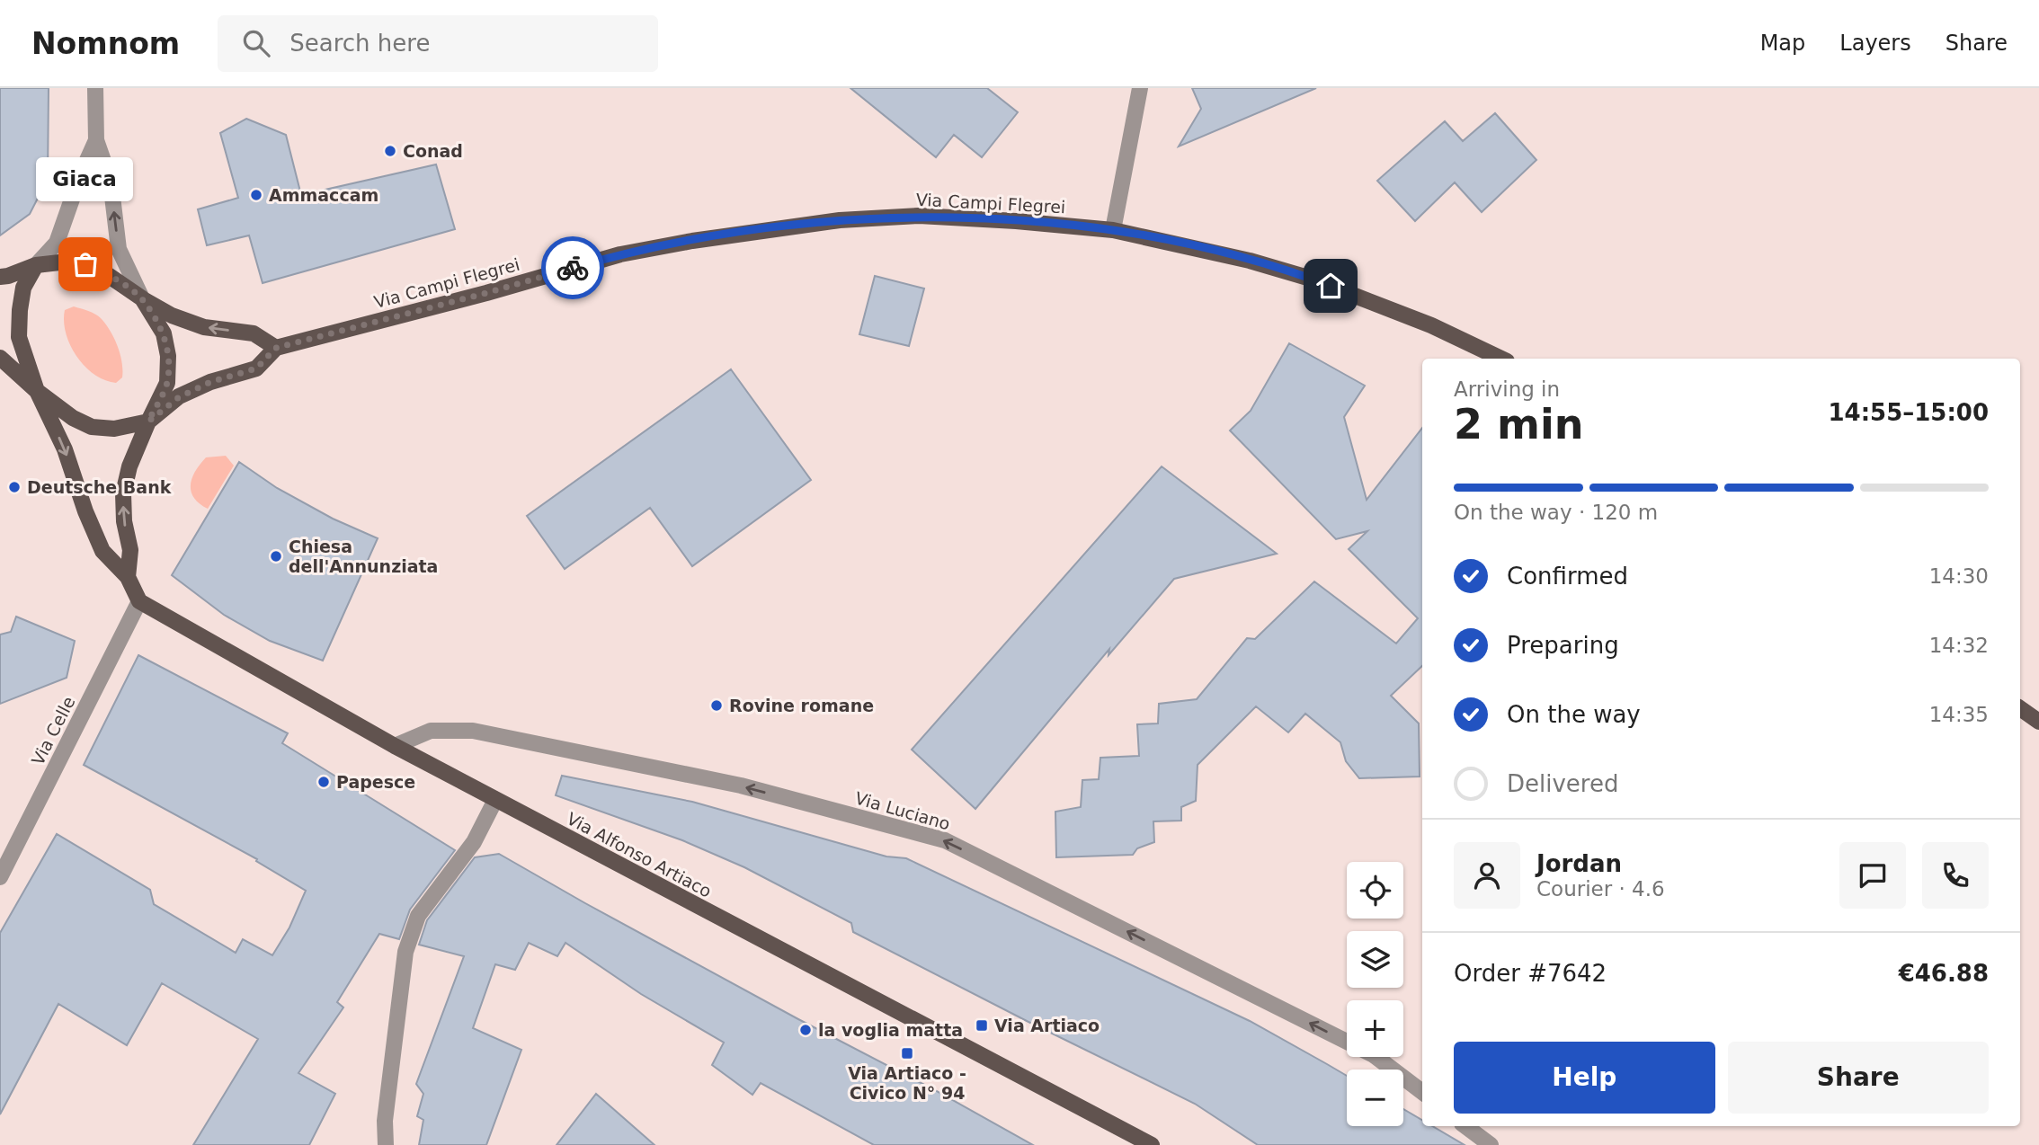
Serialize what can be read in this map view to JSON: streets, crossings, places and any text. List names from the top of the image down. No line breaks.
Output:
{"streets":{"main road":["Via Campi Flegrei","Via Alfonso Artiaco"],"street":["Via Celle","Via Luciano"]},"crossings":[["Via Celle","Via Alfonso Artiaco"],["Via Luciano","Via Alfonso Artiaco"]],"one_way":["Via Luciano"],"places":{"other":["Conad","Ammaccam","Giaca","Deutsche Bank","Chiesa dell'Annunziata","Rovine romane","Papesce","la voglia matta"],"transit":["Via Artiaco","Via Artiaco - Civico N° 94"]},"page":{"header":"Nomnom","search":"Search here","nav":["Map","Layers","Share"],"bubble":"Giaca","heading":["2 min","Arriving in","14:55–15:00"],"panel":["Jordan","Courier · 4.6","Order #7642","€46.88"],"bar":"On the way · 120 m","list":[["Confirmed","14:30"],["Preparing","14:32"],["On the way","14:35"],"Delivered"],"map_buttons":["+","−"],"buttons":["Help","Share"]}}
